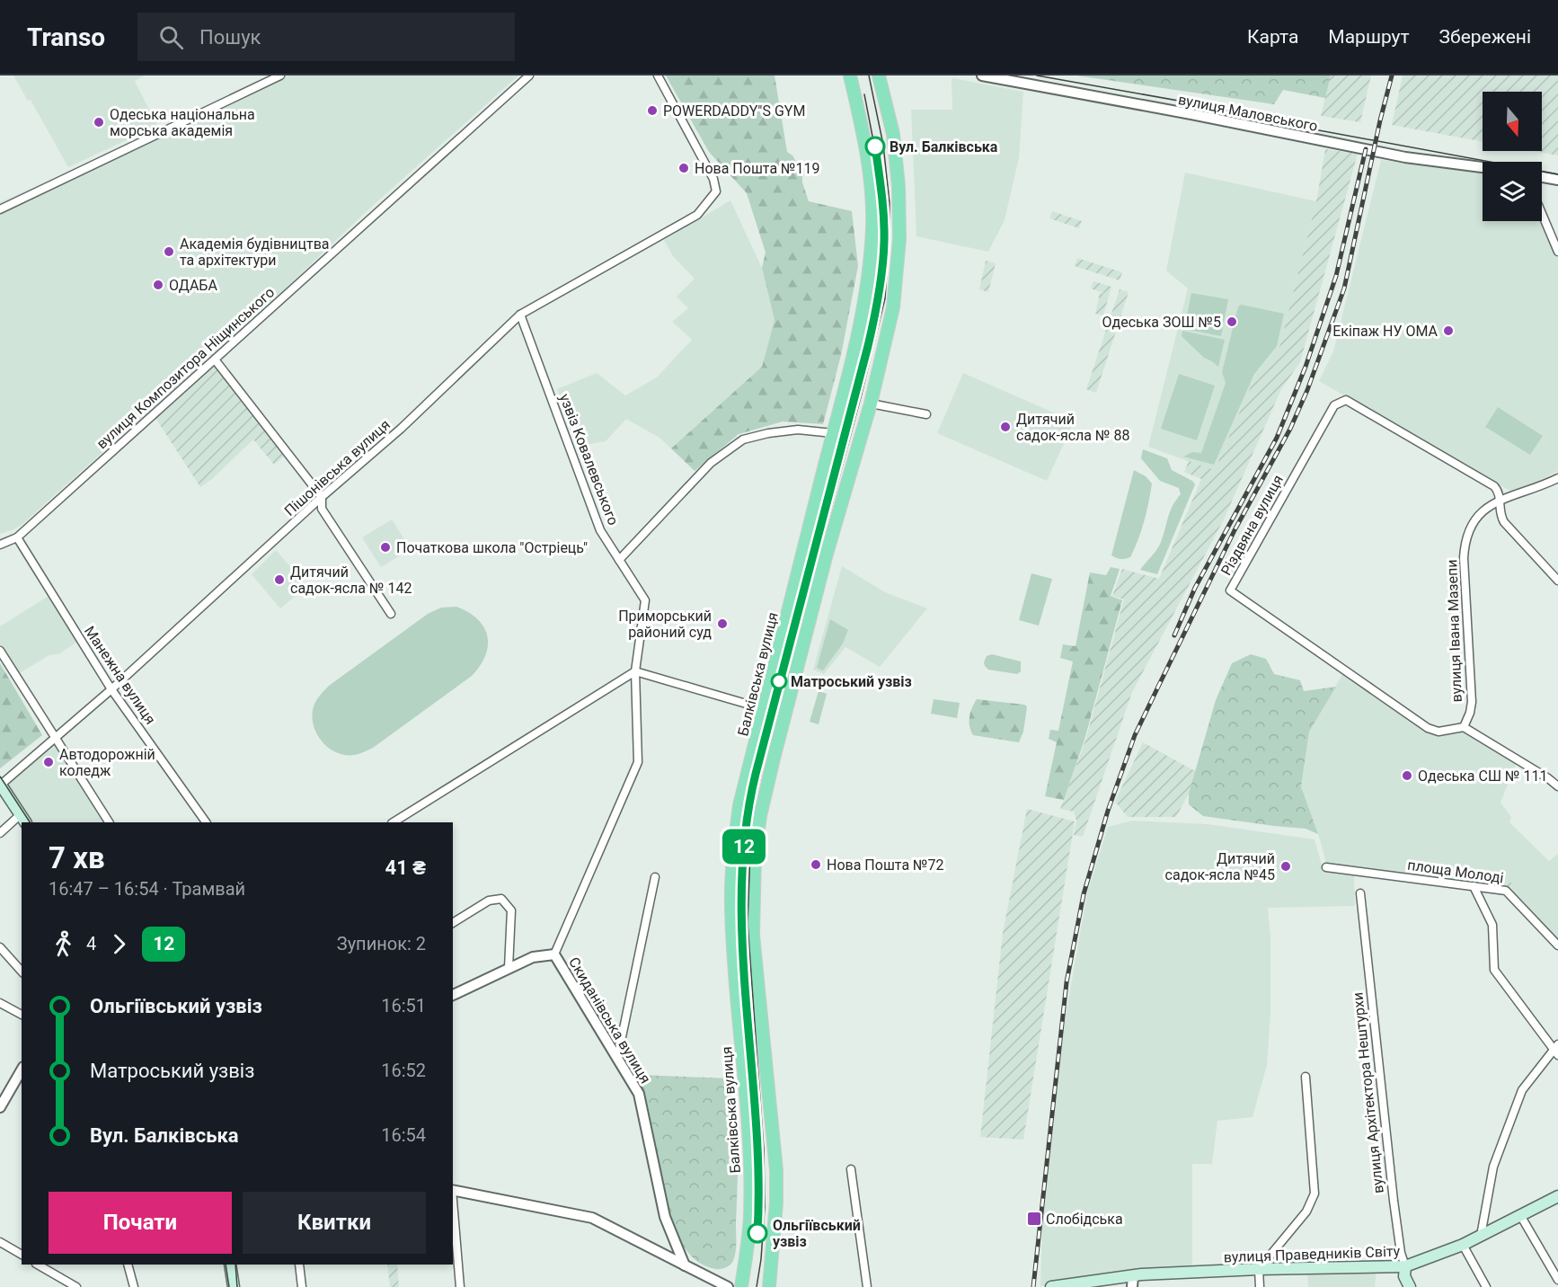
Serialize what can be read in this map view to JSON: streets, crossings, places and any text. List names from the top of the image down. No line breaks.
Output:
{"streets":{"main road":["Балківська вулиця","вулиця Архітектора Нештурхи","вулиця Праведників Світу"],"street":["вулиця Маловського","вулиця Композитора Ніщинського","узвіз Ковалевського","Пішонівська вулиця","Різдвяна вулиця","вулиця Івана Мазепи","Манежна вулиця","площа Молоді","Скиданівська вулиця"]},"crossings":[["вулиця Композитора Ніщинського","Манежна вулиця"],["узвіз Ковалевського","Пішонівська вулиця"],["узвіз Ковалевського","Скиданівська вулиця"],["Пішонівська вулиця","Манежна вулиця"],["Різдвяна вулиця","вулиця Івана Мазепи"],["вулиця Архітектора Нештурхи","вулиця Праведників Світу"]],"places":{"other":["POWERDADDY\"S GYM","Одеська національна морська академія","Вул. Балківська","Нова Пошта №119","Академія будівництва та архітектури","ОДАБА","Одеська ЗОШ №5","Екіпаж НУ ОМА","Дитячий садок-ясла № 88","Початкова школа \"Остріець\"","Дитячий садок-ясла № 142","Приморський районий суд","Матроський узвіз","Автодорожній коледж","Одеська СШ № 111","Нова Пошта №72","Дитячий садок-ясла №45","Ольгіївський узвіз"],"transit":["Слобідська"]},"lines":["tram line 12"],"north":"bottom","page":{"header":"Transo","search":"Пошук","nav":["Карта","Маршрут","Збережені"],"on_map":"12","heading":["7 хв","16:47 – 16:54 · Трамвай","41 ₴"],"legs":["4","12","Зупинок: 2"],"list":[{"name":"Ольгіївський узвіз","value":"16:51"},{"name":"Матроський узвіз","value":"16:52"},{"name":"Вул. Балківська","value":"16:54"}],"buttons":["Почати","Квитки"]}}
